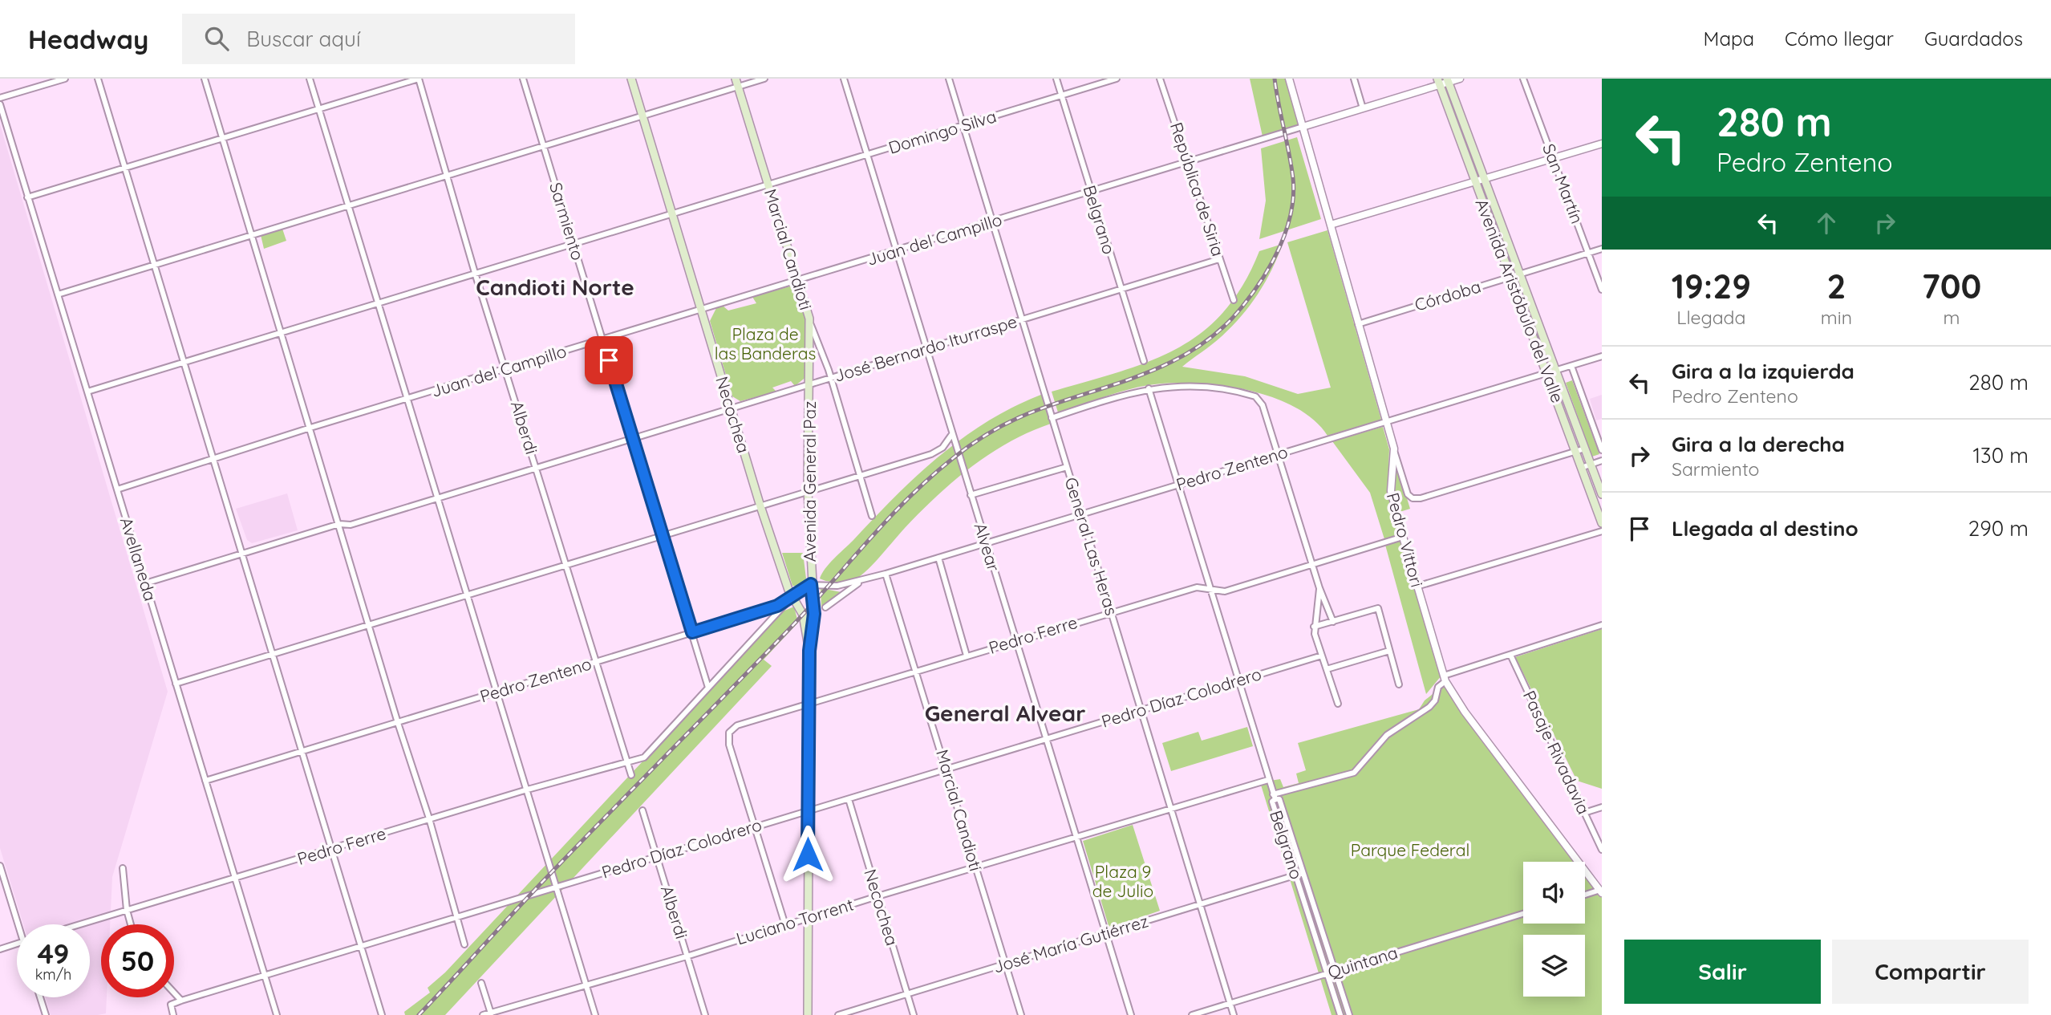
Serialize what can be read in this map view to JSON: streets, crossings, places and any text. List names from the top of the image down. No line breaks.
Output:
{"streets":{"main road":["Marcial Candioti","Avenida Aristóbulo del Valle","Necochea","Avenida General Paz"],"street":["Domingo Silva","San Martín","República de Siria","Belgrano","Sarmiento","Juan del Campillo","Córdoba","José Bernardo Iturraspe","Alberdi","Pedro Zenteno","Pedro Vittori","General Las Heras","Alvear","Avellaneda","Pedro Ferre","Pedro Díaz Colodrero","Pasaje Rivadavia","Luciano Torrent","José María Gutiérrez","Quintana"]},"crossings":[["Domingo Silva","Belgrano"],["Domingo Silva","Sarmiento"],["Domingo Silva","Marcial Candioti"],["Domingo Silva","Necochea"],["Domingo Silva","Alberdi"],["Domingo Silva","General Las Heras"],["Domingo Silva","Alvear"],["Domingo Silva","Avellaneda"],["San Martín","Córdoba"],["República de Siria","Juan del Campillo"],["República de Siria","José Bernardo Iturraspe"],["Belgrano","Juan del Campillo"],["Belgrano","José Bernardo Iturraspe"],["Belgrano","José María Gutiérrez"],["Belgrano","Quintana"],["Sarmiento","Juan del Campillo"],["Sarmiento","José Bernardo Iturraspe"],["Sarmiento","Pedro Zenteno"],["Sarmiento","Pedro Ferre"],["Juan del Campillo","Marcial Candioti"],["Juan del Campillo","Avenida Aristóbulo del Valle"],["Juan del Campillo","Necochea"],["Juan del Campillo","Alberdi"],["Juan del Campillo","Pedro Vittori"],["Juan del Campillo","General Las Heras"],["Juan del Campillo","Alvear"],["Juan del Campillo","Avellaneda"],["Marcial Candioti","José Bernardo Iturraspe"],["Marcial Candioti","Pedro Zenteno"],["Marcial Candioti","Avenida General Paz"],["Marcial Candioti","Pedro Ferre"],["Marcial Candioti","Pedro Díaz Colodrero"],["Marcial Candioti","Luciano Torrent"],["Marcial Candioti","José María Gutiérrez"],["Córdoba","Avenida Aristóbulo del Valle"],["Córdoba","Pedro Vittori"],["Avenida Aristóbulo del Valle","Pedro Zenteno"],["José Bernardo Iturraspe","Necochea"],["José Bernardo Iturraspe","Alberdi"],["José Bernardo Iturraspe","Avenida General Paz"],["José Bernardo Iturraspe","General Las Heras"],["José Bernardo Iturraspe","Alvear"],["Necochea","Pedro Zenteno"],["Necochea","Avenida General Paz"],["Necochea","Pedro Díaz Colodrero"],["Necochea","Luciano Torrent"],["Necochea","José María Gutiérrez"],["Alberdi","Pedro Zenteno"],["Alberdi","Pedro Ferre"],["Alberdi","Pedro Díaz Colodrero"],["Alberdi","Luciano Torrent"],["Pedro Zenteno","Avenida General Paz"],["Pedro Zenteno","Pedro Vittori"],["Pedro Zenteno","General Las Heras"],["Pedro Zenteno","Alvear"],["Pedro Zenteno","Avellaneda"],["Avenida General Paz","Pedro Ferre"],["Avenida General Paz","Pedro Díaz Colodrero"],["Avenida General Paz","Luciano Torrent"],["Pedro Vittori","Pedro Ferre"],["General Las Heras","Pedro Ferre"],["General Las Heras","Pedro Díaz Colodrero"],["General Las Heras","Luciano Torrent"],["General Las Heras","José María Gutiérrez"],["General Las Heras","Quintana"],["Alvear","Pedro Ferre"],["Alvear","Pedro Díaz Colodrero"],["Alvear","Luciano Torrent"],["Alvear","José María Gutiérrez"],["Avellaneda","Pedro Ferre"],["Avellaneda","Pedro Díaz Colodrero"],["Pedro Ferre","Pedro Díaz Colodrero"]],"districts":["Candioti Norte","General Alvear"],"parks":["Plaza de las Banderas","Parque Federal","Plaza 9 de Julio"],"page":{"header":"Headway","search":"Buscar aquí","nav":["Mapa","Cómo llegar","Guardados"],"turn":["280 m","Pedro Zenteno"],"eta":["19:29","Llegada","2","min","700","m"],"list":[{"name":"Gira a la izquierda","note":"Pedro Zenteno","value":"280 m"},{"name":"Gira a la derecha","note":"Sarmiento","value":"130 m"},{"name":"Llegada al destino","value":"290 m"}],"speed":"49 km/h","limit":"50","buttons":["Salir","Compartir"]}}
